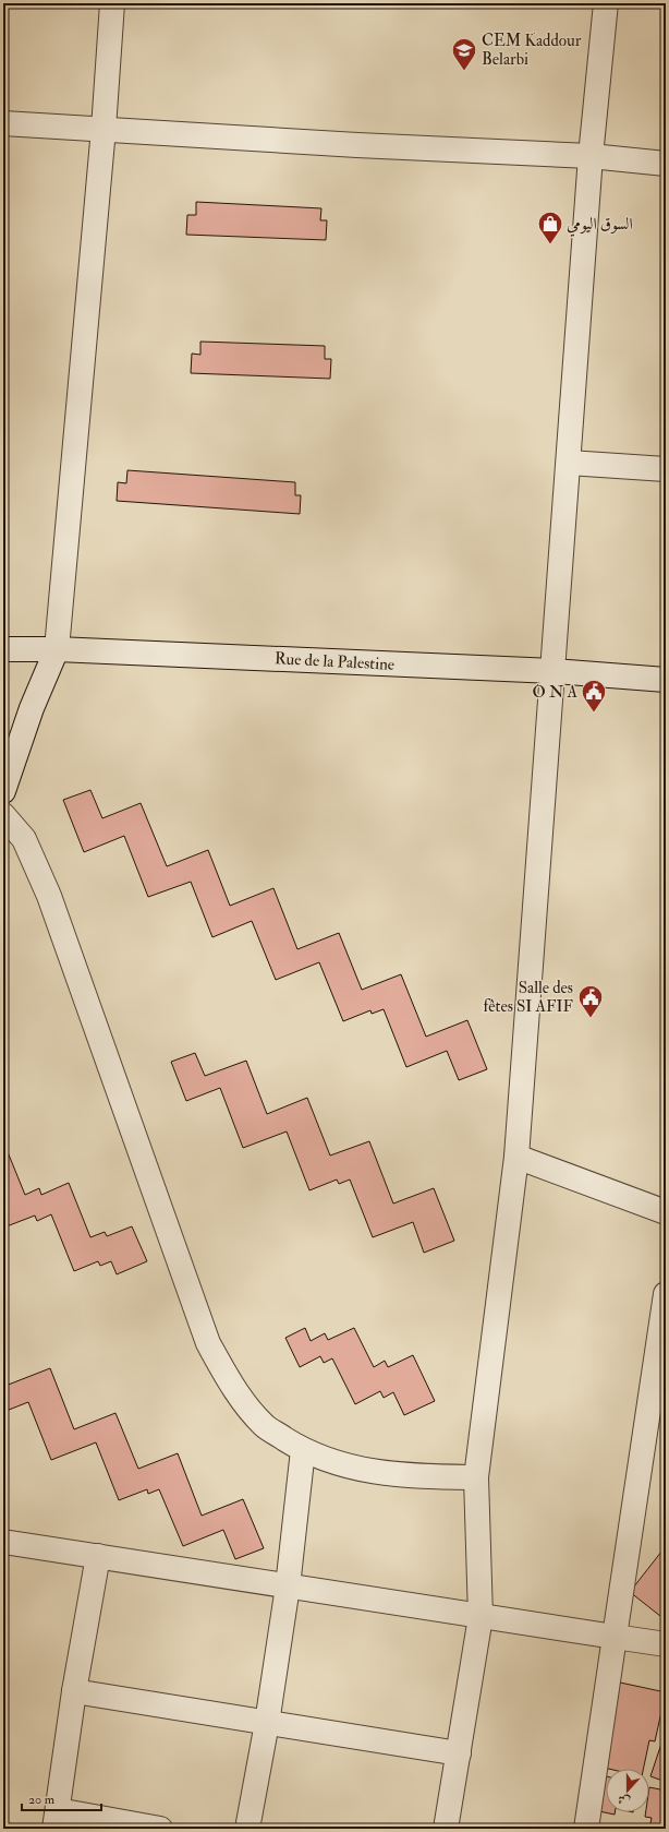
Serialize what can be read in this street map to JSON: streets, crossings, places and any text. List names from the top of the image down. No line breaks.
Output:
{"streets":{"street":["Rue de la Palestine"]},"places":{"school or university":["CEM Kaddour Belarbi"],"shop":["السوق اليومي"],"public building":["O N A","Salle des fêtes SI AFIF"]},"scale_bar":"20 m","north":"bottom"}
